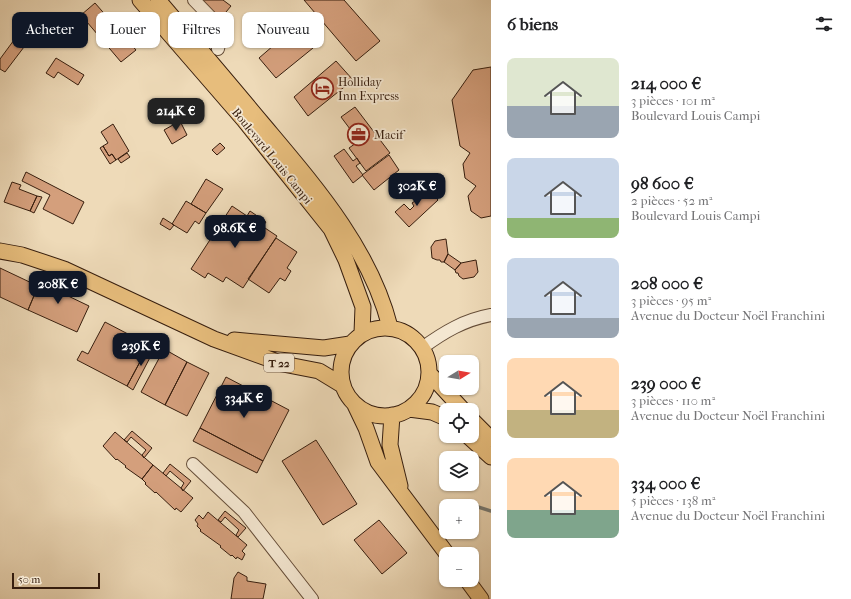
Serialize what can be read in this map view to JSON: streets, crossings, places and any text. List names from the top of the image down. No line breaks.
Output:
{"streets":{"main road":["Boulevard Louis Campi","T 22"]},"crossings":[["Boulevard Louis Campi","T 22"]],"places":{"hotel":["Holliday Inn Express"],"office":["Macif"]},"scale_bar":"50 m","north":"right","page":{"heading":"6 biens","chip":["Acheter","Louer","Filtres","Nouveau"],"list":[{"name":"214 000 €","note":"3 pièces · 101 m² · Boulevard Louis Campi"},{"name":"98 600 €","note":"2 pièces · 52 m² · Boulevard Louis Campi"},{"name":"208 000 €","note":"3 pièces · 95 m² · Avenue du Docteur Noël Franchini"},{"name":"239 000 €","note":"3 pièces · 110 m² · Avenue du Docteur Noël Franchini"},{"name":"334 000 €","note":"5 pièces · 138 m² · Avenue du Docteur Noël Franchini"}],"price":["214K €","302K €","98.6K €","208K €","239K €","334K €"],"map_buttons":["+","−"],"scale":"50 m"}}
